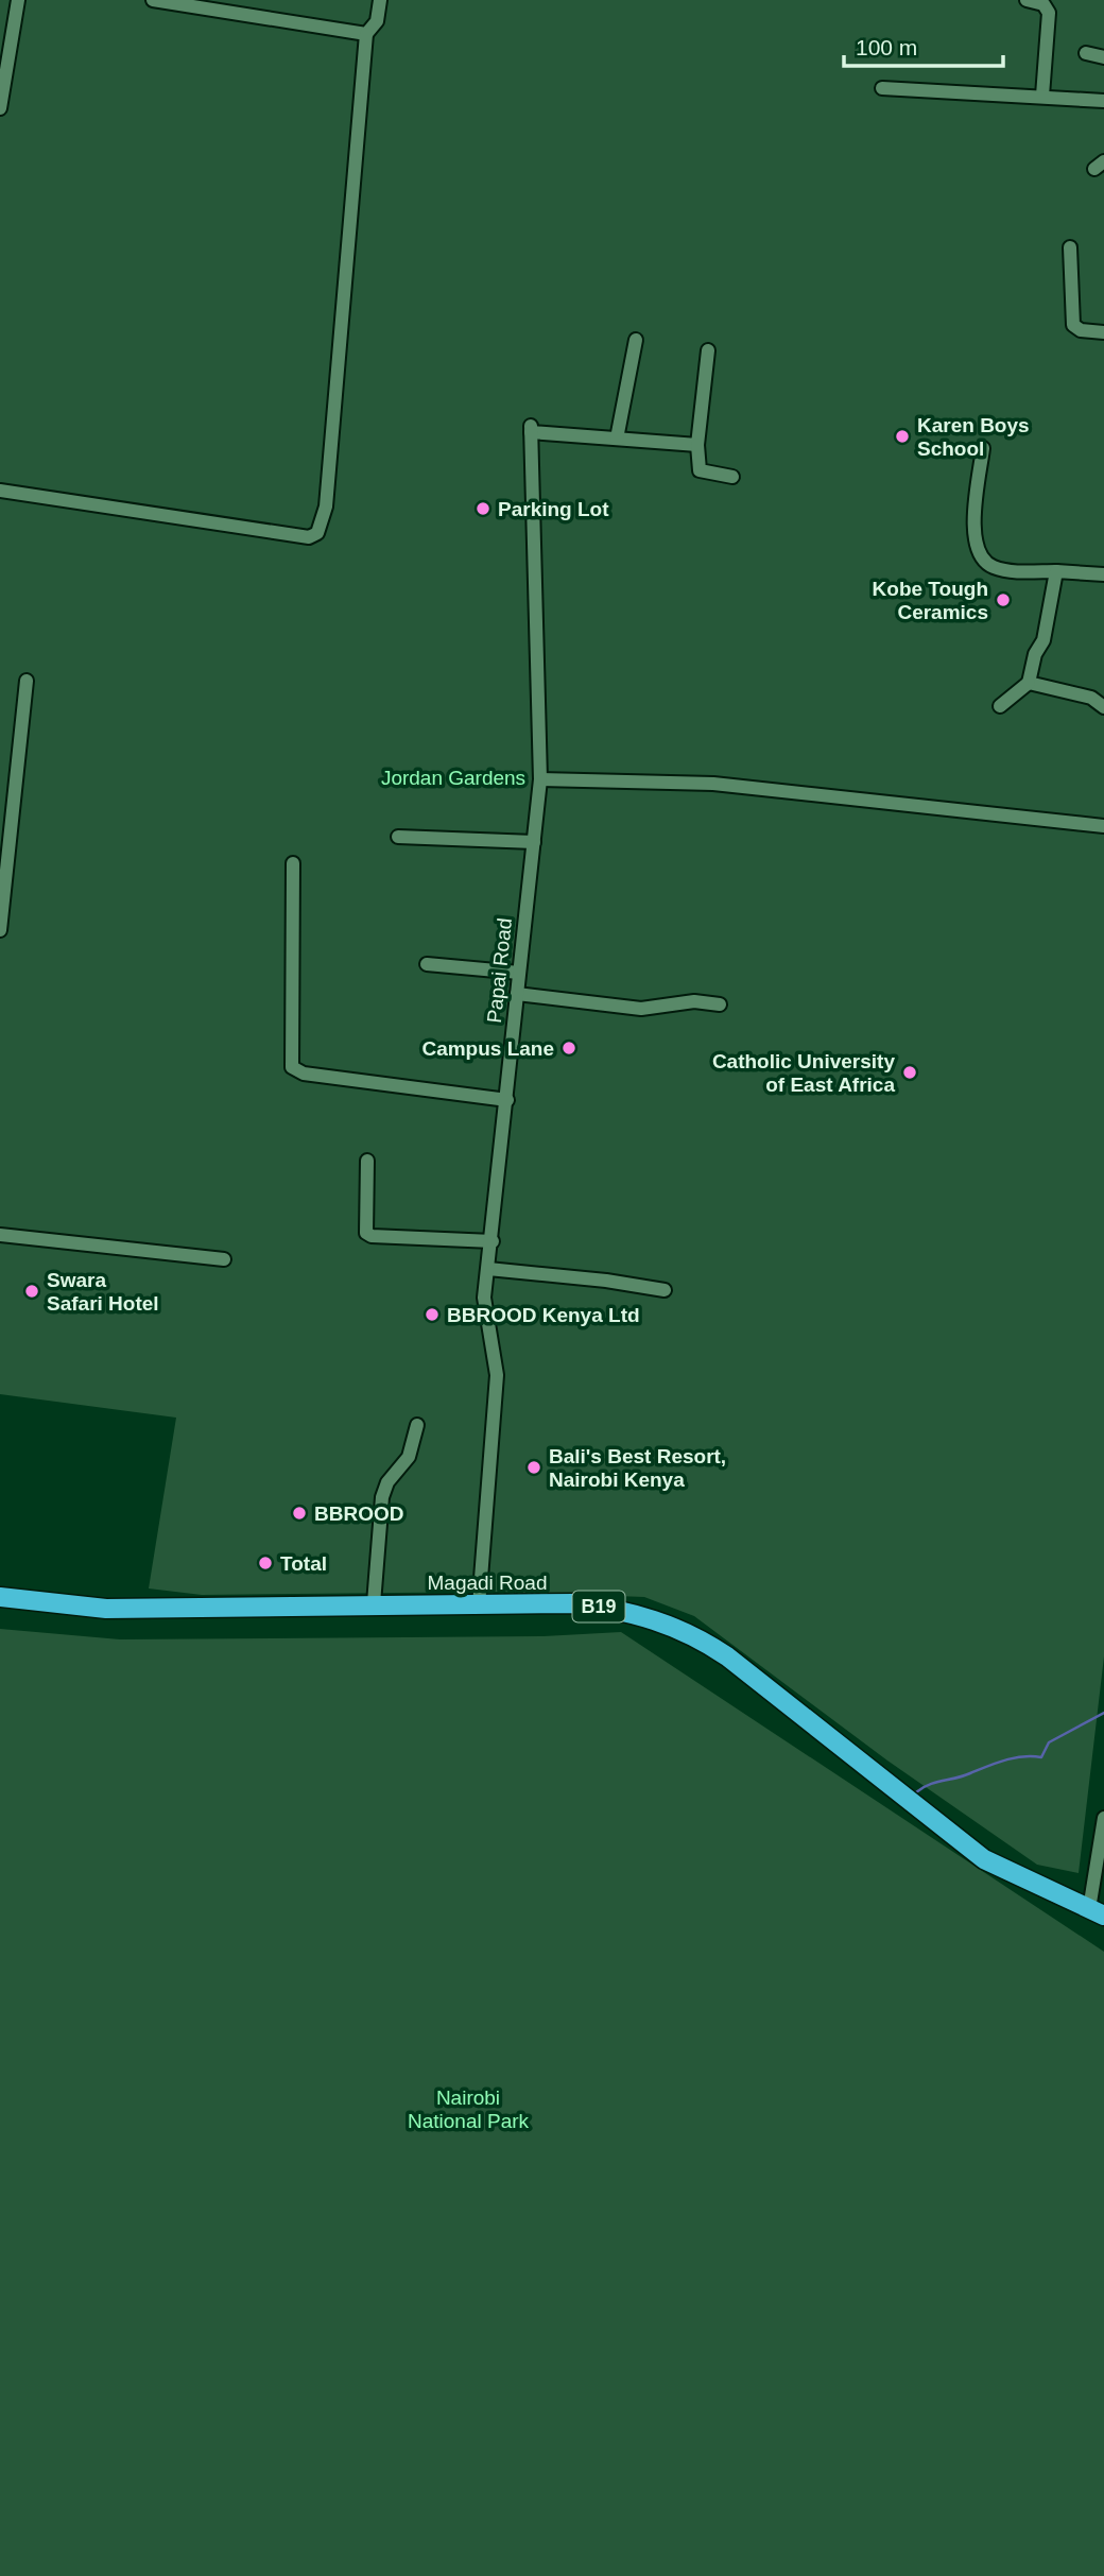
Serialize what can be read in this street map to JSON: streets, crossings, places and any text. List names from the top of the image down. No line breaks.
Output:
{"streets":{"highway":["Magadi Road","B19"],"street":["Papai Road"]},"crossings":[["Papai Road","Magadi Road"]],"parks":["Jordan Gardens","Nairobi National Park"],"places":["Karen Boys School","Parking Lot","Kobe Tough Ceramics","Campus Lane","Catholic University of East Africa","Swara Safari Hotel","BBROOD Kenya Ltd","Bali's Best Resort, Nairobi Kenya","BBROOD","Total"],"scale_bar":"100 m"}
